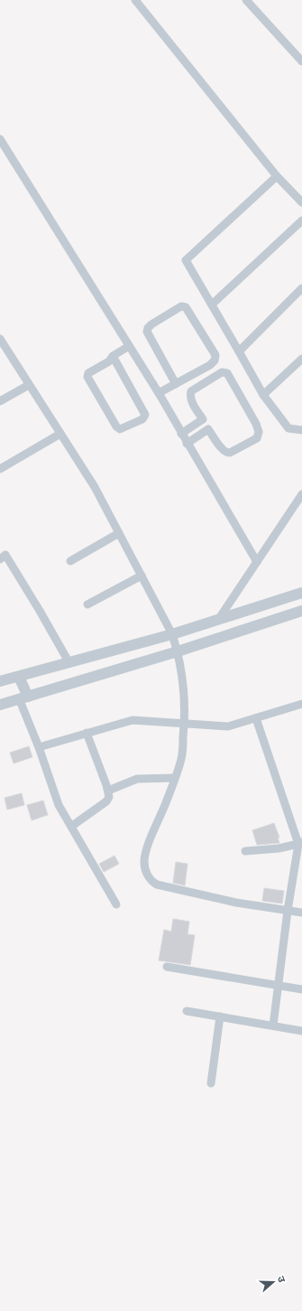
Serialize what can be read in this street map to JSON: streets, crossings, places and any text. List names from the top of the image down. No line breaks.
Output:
{"north":"right"}
